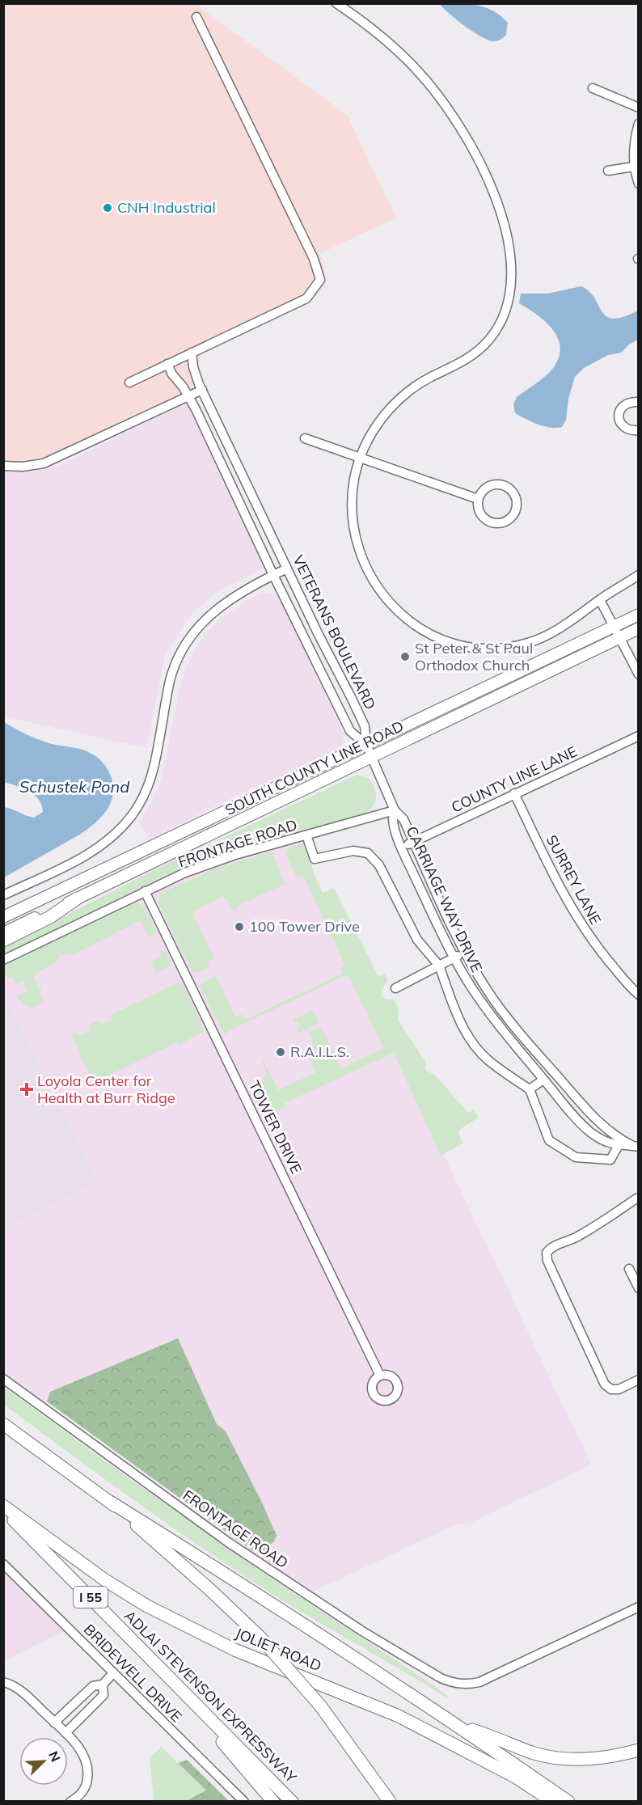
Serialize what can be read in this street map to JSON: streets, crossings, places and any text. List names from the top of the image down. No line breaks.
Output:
{"streets":{"highway":["I 55","JOLIET ROAD","ADLAI STEVENSON EXPRESSWAY"],"main road":["SOUTH COUNTY LINE ROAD"],"street":["VETERANS BOULEVARD","COUNTY LINE LANE","FRONTAGE ROAD","SURREY LANE","CARRIAGE WAY DRIVE","TOWER DRIVE","BRIDEWELL DRIVE"]},"crossings":[["VETERANS BOULEVARD","SOUTH COUNTY LINE ROAD"],["COUNTY LINE LANE","SURREY LANE"],["COUNTY LINE LANE","CARRIAGE WAY DRIVE"],["FRONTAGE ROAD","CARRIAGE WAY DRIVE"],["FRONTAGE ROAD","TOWER DRIVE"]],"water":["Schustek Pond"],"places":{"other":["CNH Industrial","St Peter & St Paul Orthodox Church","100 Tower Drive","R.A.I.L.S."],"health":["Loyola Center for Health at Burr Ridge"]},"north":"top right"}
